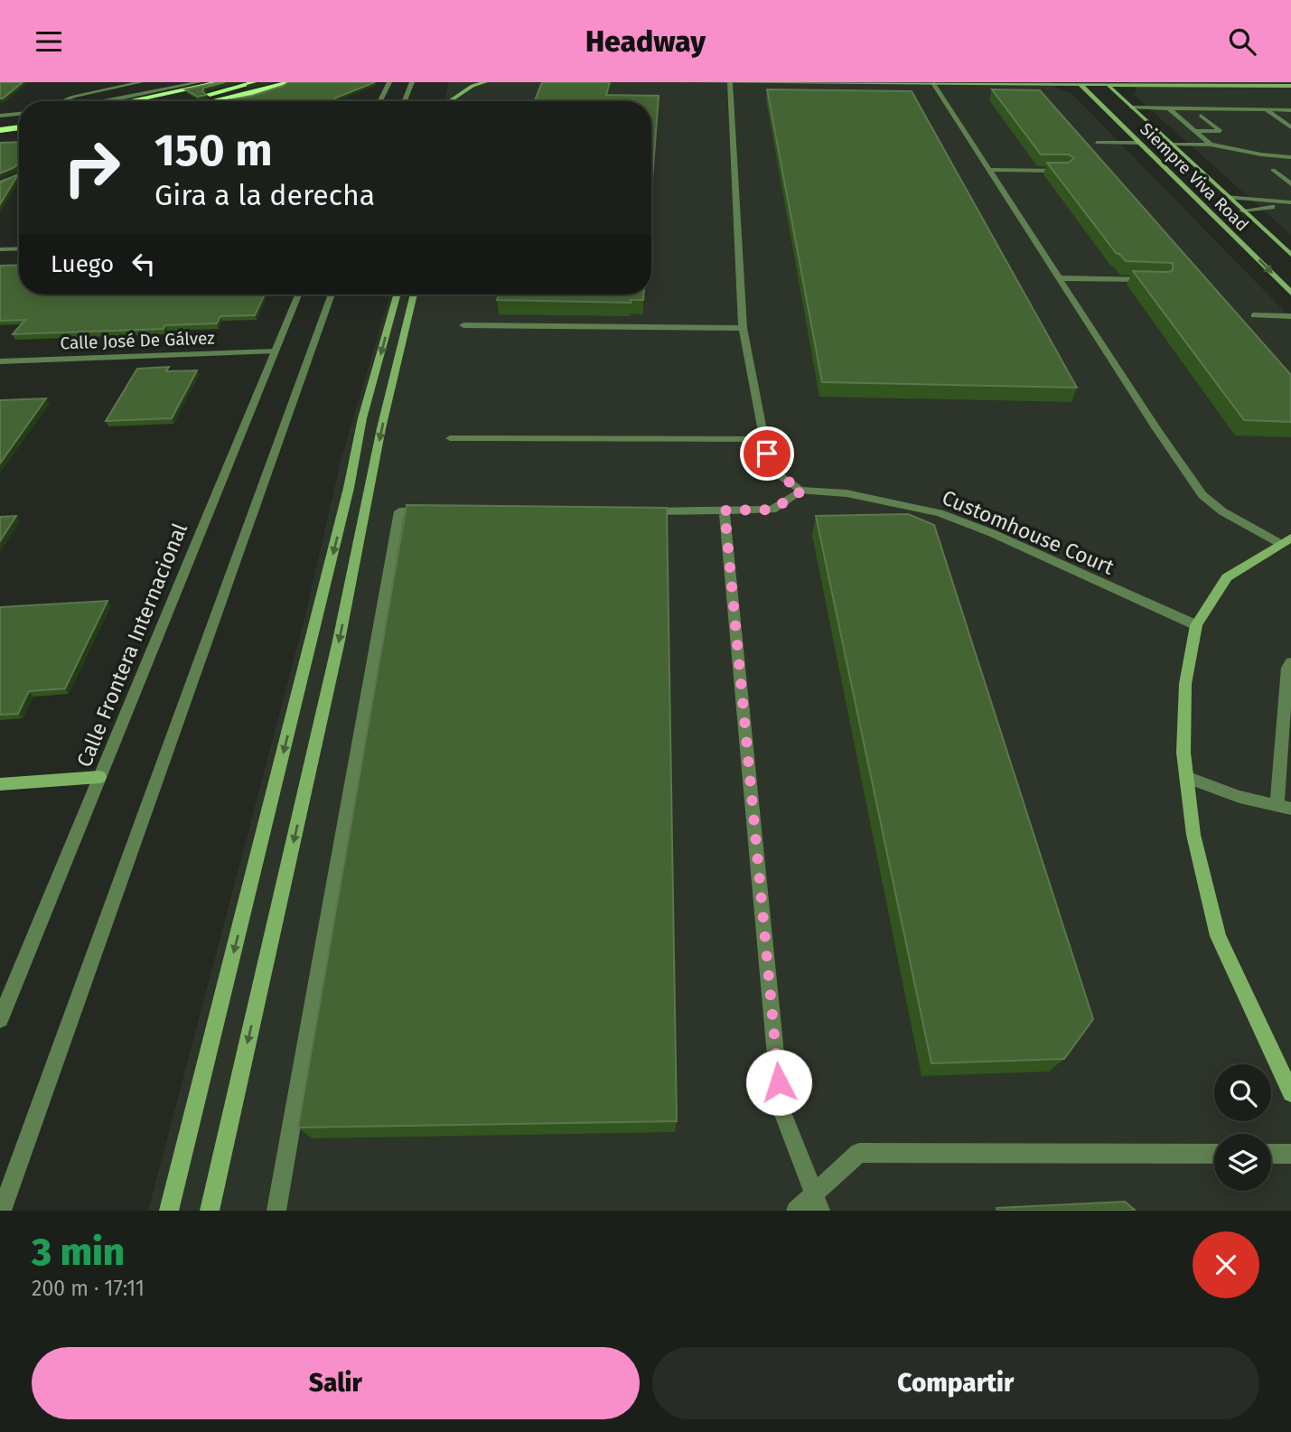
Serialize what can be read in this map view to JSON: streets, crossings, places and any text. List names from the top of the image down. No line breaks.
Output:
{"streets":{"main road":["Siempre Viva Road"],"street":["Calle José De Gálvez","Customhouse Court","Calle Frontera Internacional"]},"crossings":[["Calle José De Gálvez","Calle Frontera Internacional"]],"page":{"header":"Headway","turn":["150 m","Gira a la derecha"],"then":"Luego","heading":["3 min","200 m · 17:11"],"buttons":["Salir","Compartir"]}}
